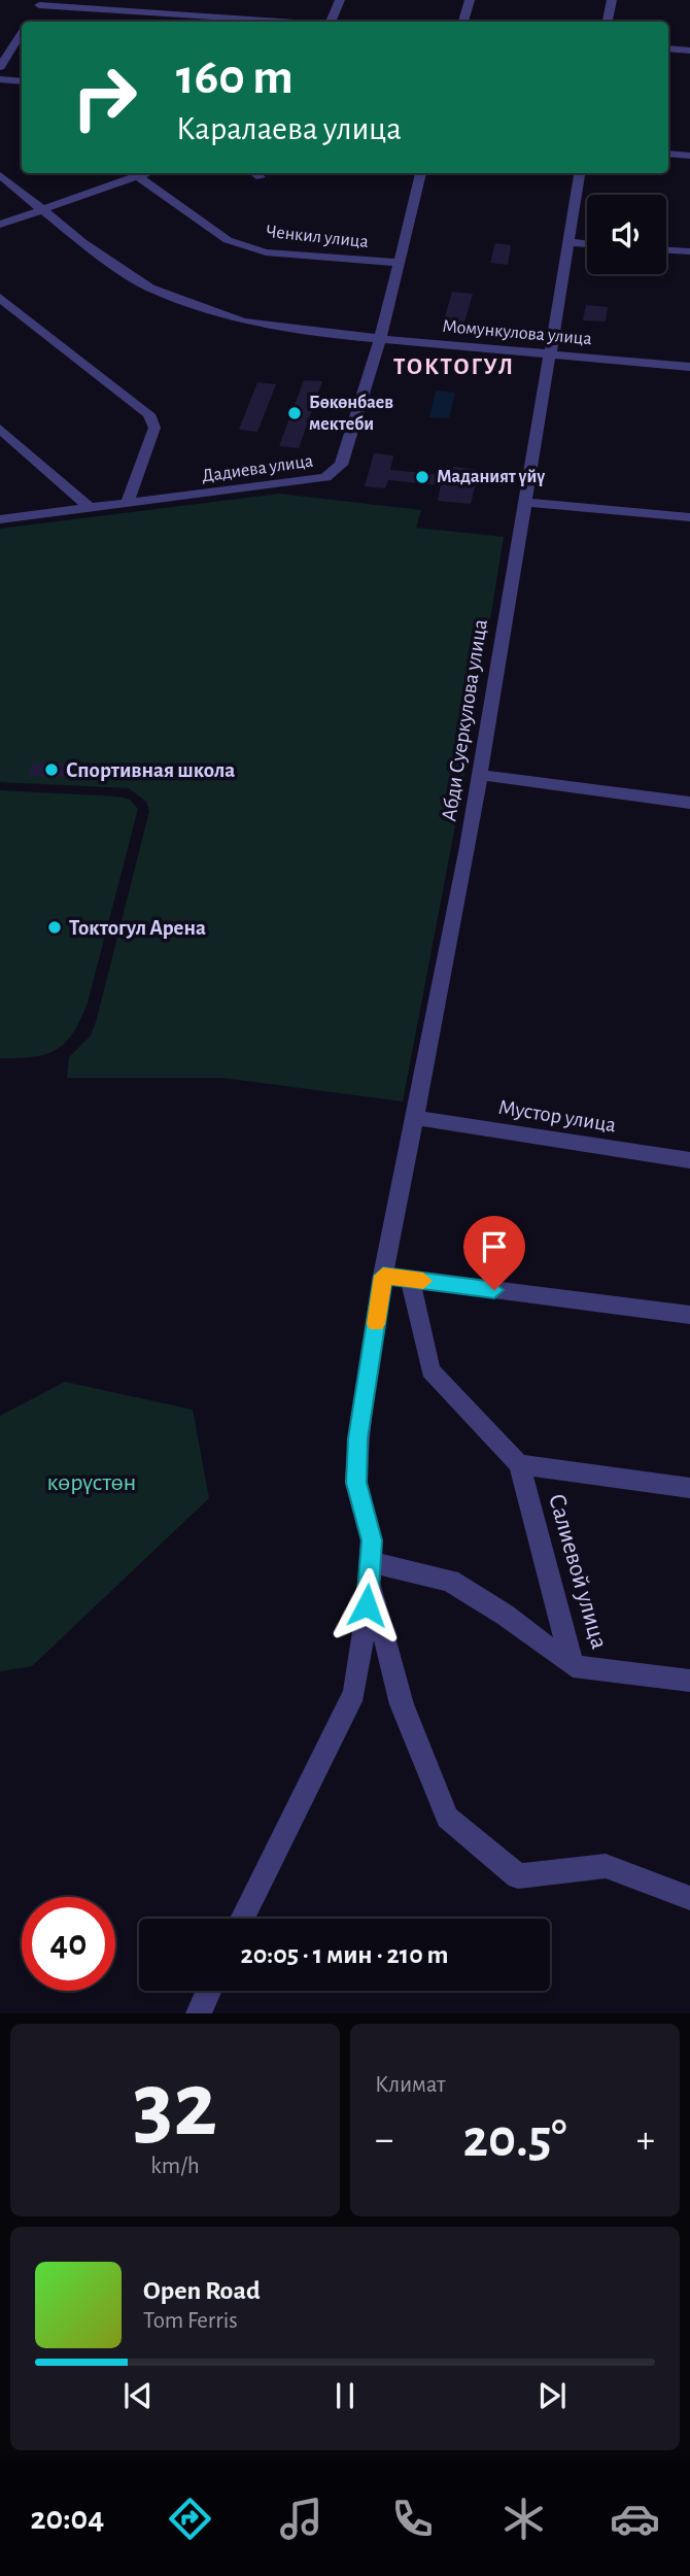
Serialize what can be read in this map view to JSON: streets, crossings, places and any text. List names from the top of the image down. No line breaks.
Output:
{"streets":{"street":["Ченкил улица","Момункулова улица","Дадиева улица","Абди Суеркулова улица","Мустор улица","Салиевой улица"]},"crossings":[["Ченкил улица","Дадиева улица"],["Момункулова улица","Дадиева улица"],["Момункулова улица","Абди Суеркулова улица"],["Абди Суеркулова улица","Мустор улица"]],"districts":["ТОКТОГУЛ"],"parks":["көрүстөн"],"places":["Бөкөнбаев мектеби","Маданият үйү","Спортивная школа","Токтогул Арена"],"page":{"turn":["160 m","Каралаева улица"],"limit":"40","trip":"20:05 · 1 мин · 210 m","tile":[["32","km/h"],"Климат"],"heat":["−","20.5°","+"],"song":["Open Road","Tom Ferris"],"tabs":"20:04"}}
